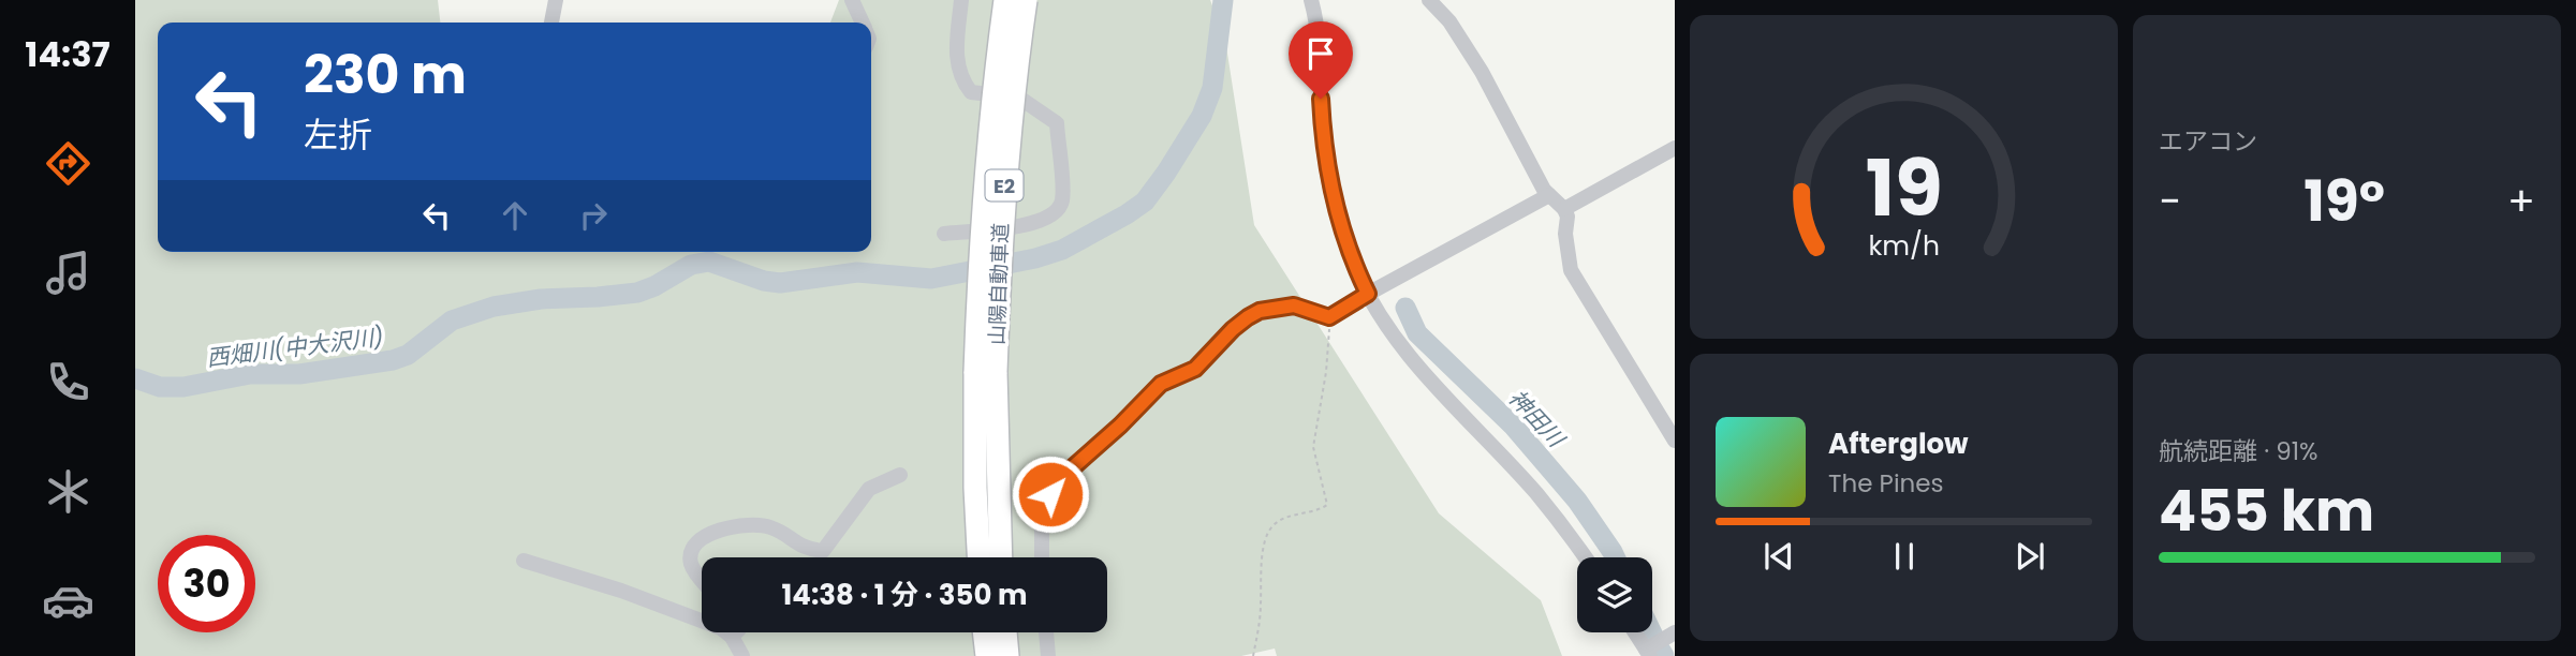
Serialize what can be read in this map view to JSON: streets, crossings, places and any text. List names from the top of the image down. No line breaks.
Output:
{"streets":{"highway":["E2","山陽自動車道"]},"water":["西畑川(中大沢川)","神田川"],"page":{"tabs":"14:37","tile":["エアコン",["航続距離 · 91%","455 km"]],"turn":["230 m","左折"],"heat":["−","19°","+"],"song":["Afterglow","The Pines"],"limit":"30","trip":"14:38 · 1 分 · 350 m","gauge":["19","km/h"]}}
